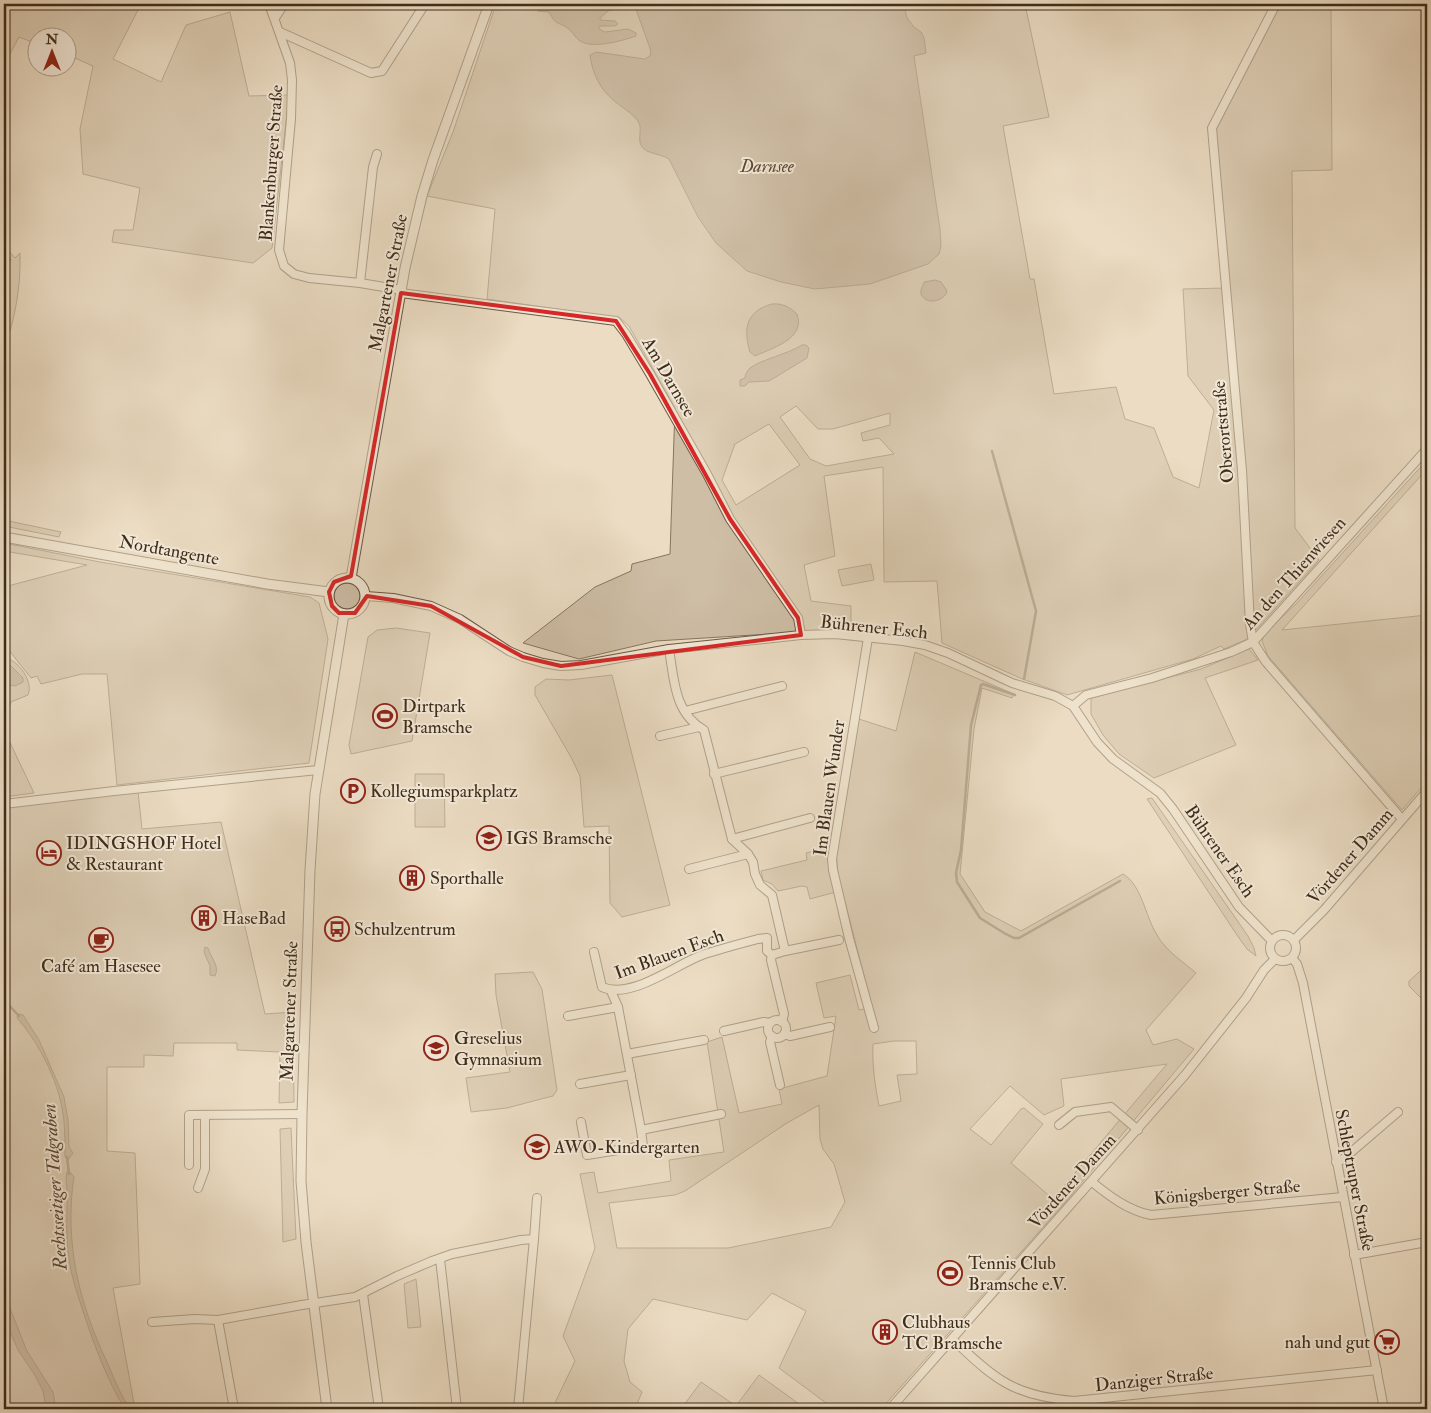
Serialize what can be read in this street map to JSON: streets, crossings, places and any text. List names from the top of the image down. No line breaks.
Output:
{"streets":{"street":["Blankenburger Straße","Malgartener Straße","Am Darnsee","Oberortstraße","Nordtangente","An den Thienwiesen","Bührener Esch","Im Blauen Wunder","Vördener Damm","Im Blauen Esch","Schleptruper Straße","Königsberger Straße","Danziger Straße"]},"crossings":[["Blankenburger Straße","Malgartener Straße"],["Blankenburger Straße","Am Darnsee"],["Malgartener Straße","Am Darnsee"],["Malgartener Straße","Nordtangente"],["Malgartener Straße","Bührener Esch"],["Am Darnsee","Bührener Esch"],["Oberortstraße","An den Thienwiesen"],["Oberortstraße","Vördener Damm"],["Nordtangente","Bührener Esch"],["An den Thienwiesen","Bührener Esch"],["Bührener Esch","Im Blauen Wunder"],["Bührener Esch","Vördener Damm"],["Bührener Esch","Schleptruper Straße"],["Vördener Damm","Schleptruper Straße"],["Vördener Damm","Königsberger Straße"],["Vördener Damm","Danziger Straße"],["Schleptruper Straße","Königsberger Straße"],["Schleptruper Straße","Danziger Straße"]],"water":["Rechtsseitiger Talgraben"],"parks":["Darnsee"],"places":{"sports":["Dirtpark Bramsche","Tennis Club Bramsche e.V."],"parking":["Kollegiumsparkplatz"],"school or university":["IGS Bramsche","Greselius Gymnasium","AWO-Kindergarten"],"hotel":["IDINGSHOF Hotel & Restaurant"],"building":["Sporthalle","HaseBad","Clubhaus TC Bramsche"],"bus stop":["Schulzentrum"],"cafe":["Café am Hasesee"],"supermarket":["nah und gut"]},"north":"top"}
